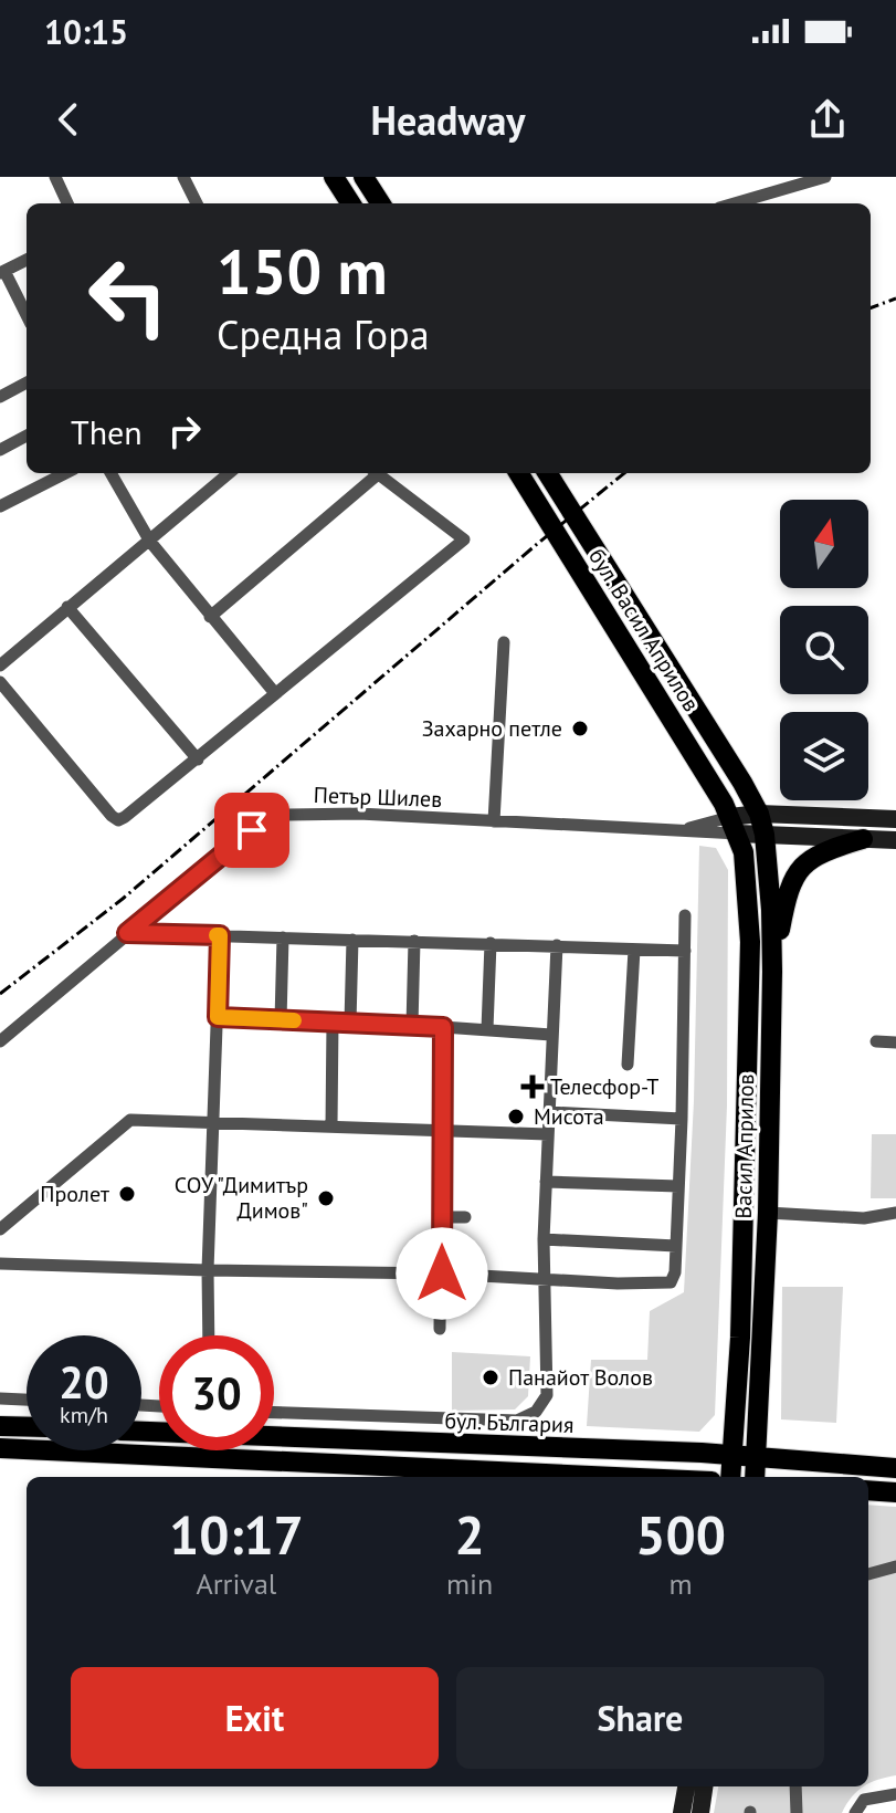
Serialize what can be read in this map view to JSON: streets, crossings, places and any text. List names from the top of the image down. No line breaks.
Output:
{"streets":{"main road":["бул. Васил Априлов","Васил Априлов","бул. България"],"street":["Петър Шилев"]},"crossings":[["бул. Васил Априлов","Петър Шилев"],["бул. Васил Априлов","Васил Априлов"],["Петър Шилев","Васил Априлов"],["Васил Априлов","бул. България"]],"places":{"other":["Захарно петле","Мисота","Пролет","СОУ \"Димитър Димов\"","Панайот Волов"],"health":["Телесфор-Т"]},"north":"top","page":{"status":"10:15","header":"Headway","turn":["150 m","Средна Гора"],"then":"Then","speed":"20 km/h","limit":"30","eta":["10:17","Arrival","2","min","500","m"],"buttons":["Exit","Share"]}}
